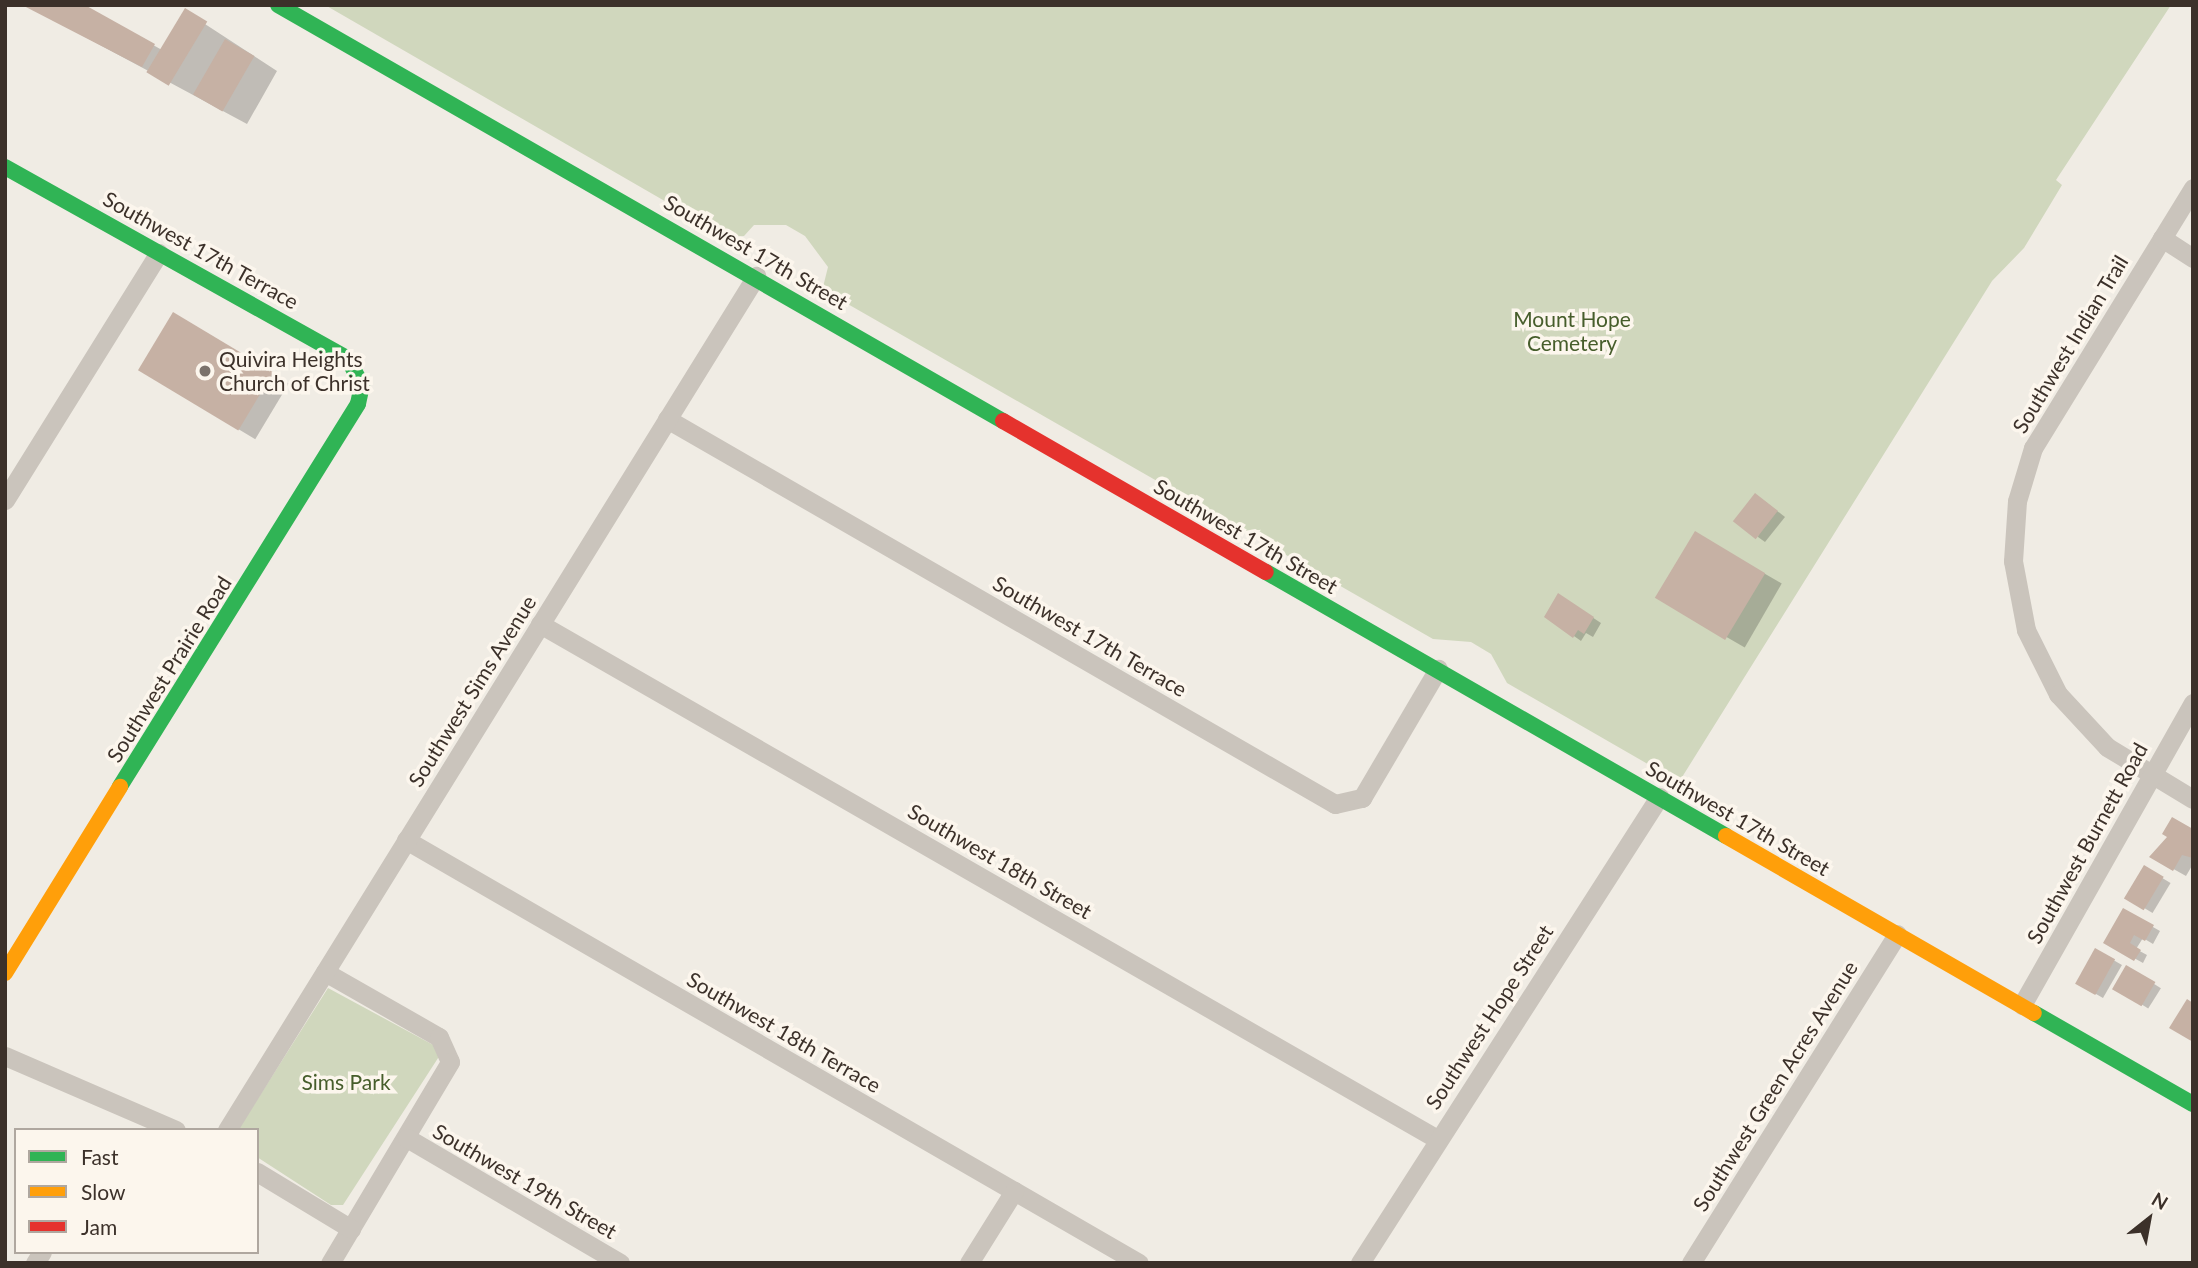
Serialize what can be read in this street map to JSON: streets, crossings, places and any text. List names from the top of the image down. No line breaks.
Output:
{"streets":{"main road":["Southwest 17th Terrace","Southwest 17th Street","Southwest Prairie Road"],"street":["Southwest Indian Trail","Southwest Sims Avenue","Southwest Burnett Road","Southwest 18th Street","Southwest Hope Street","Southwest 18th Terrace","Southwest Green Acres Avenue","Southwest 19th Street"]},"crossings":[["Southwest 17th Terrace","Southwest 17th Street"],["Southwest 17th Terrace","Southwest Prairie Road"],["Southwest 17th Terrace","Southwest Sims Avenue"],["Southwest 17th Street","Southwest Sims Avenue"],["Southwest 17th Street","Southwest Burnett Road"],["Southwest 17th Street","Southwest Hope Street"],["Southwest 17th Street","Southwest Green Acres Avenue"],["Southwest Indian Trail","Southwest Burnett Road"],["Southwest Sims Avenue","Southwest 18th Street"],["Southwest Sims Avenue","Southwest 18th Terrace"],["Southwest 18th Street","Southwest Hope Street"]],"parks":["Mount Hope Cemetery","Sims Park"],"places":["Quivira Heights Church of Christ"],"legend":["Fast","Slow","Jam"],"north":"top right"}
